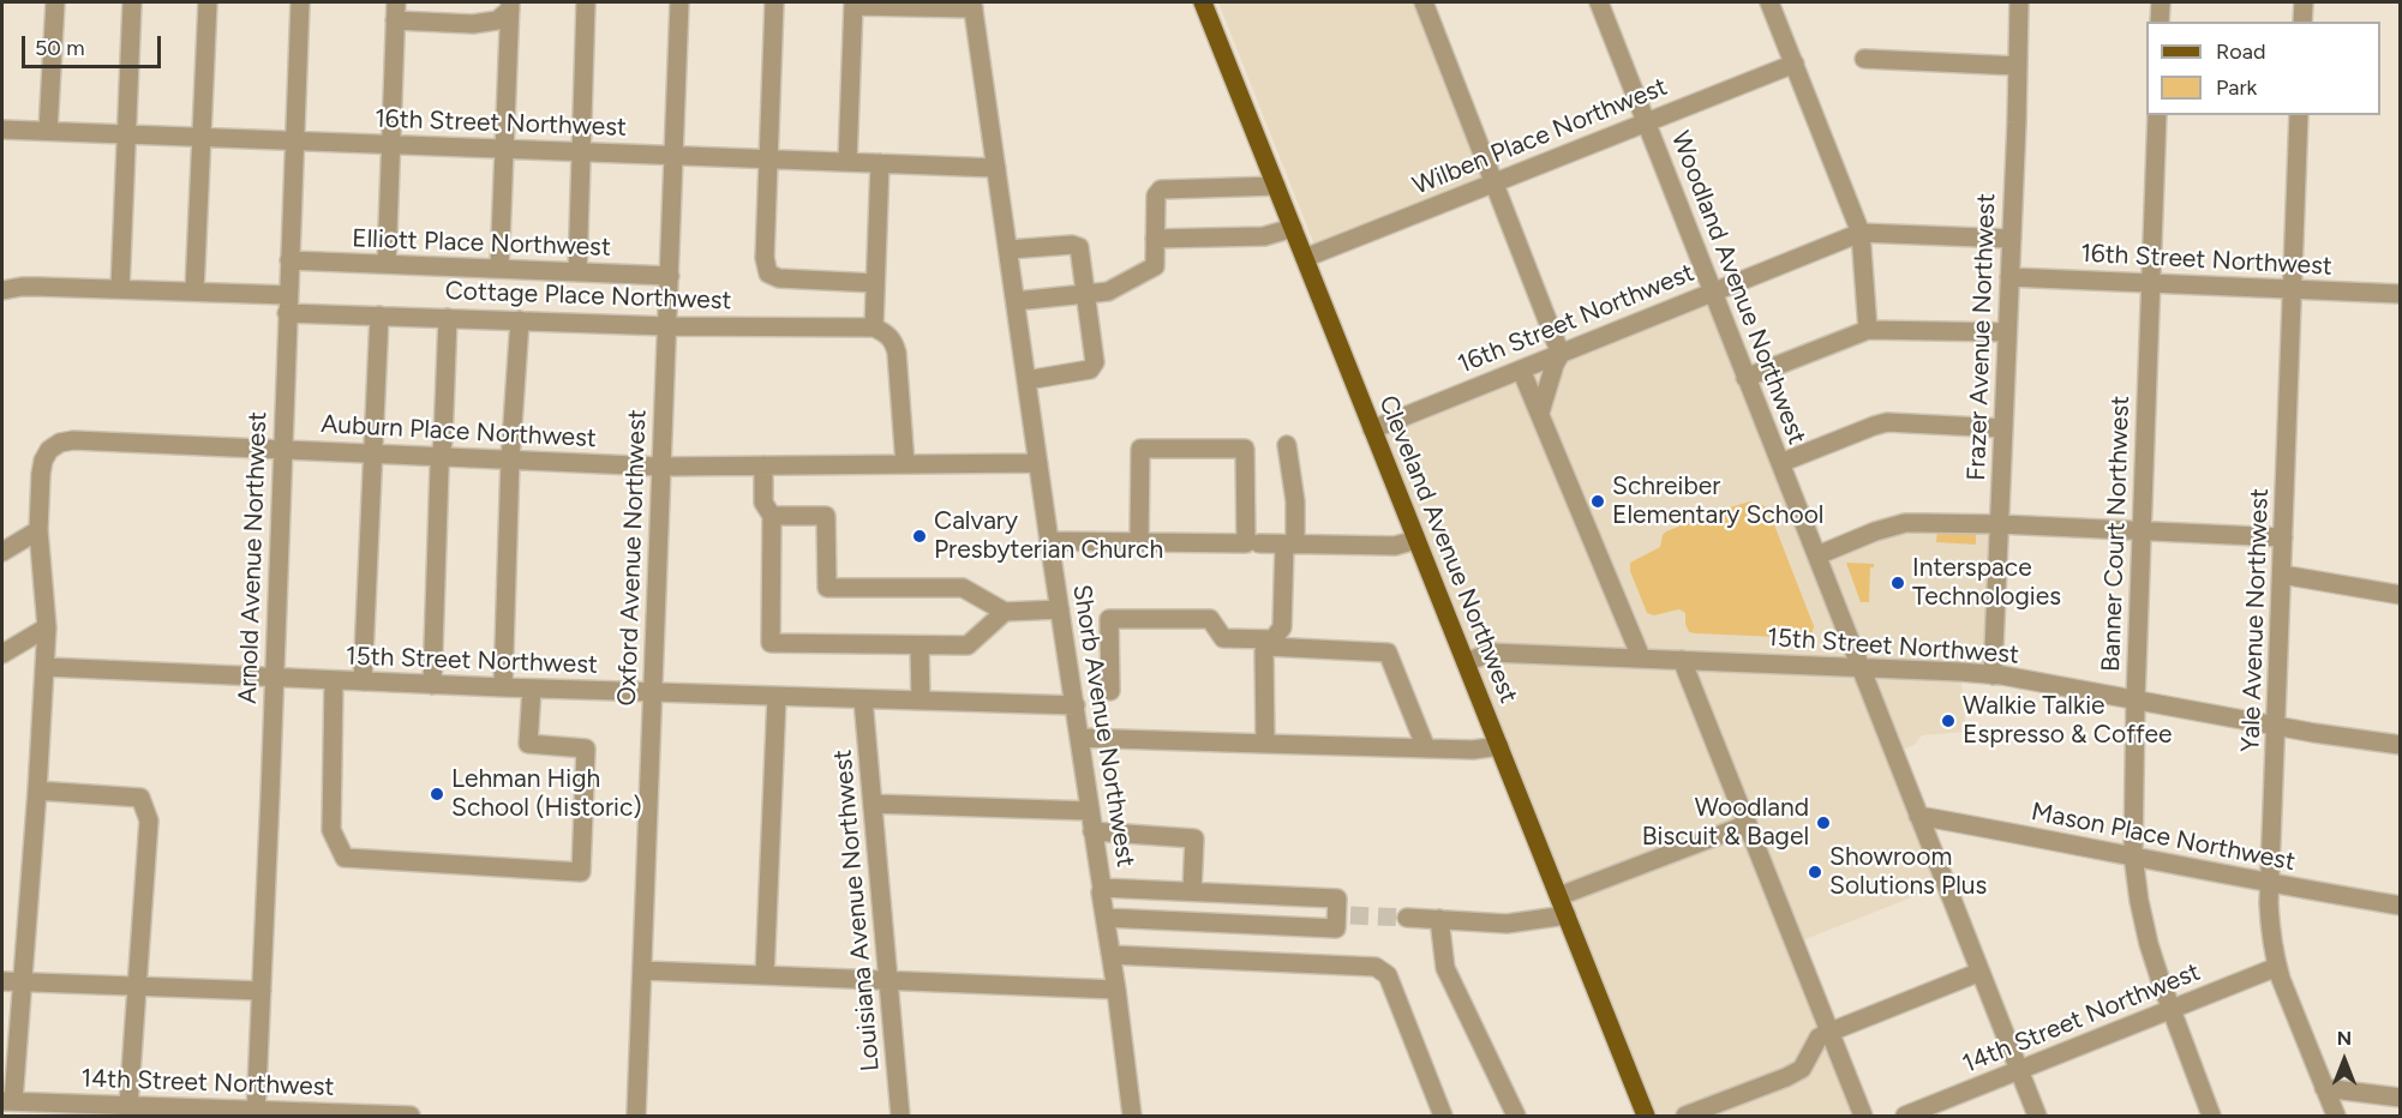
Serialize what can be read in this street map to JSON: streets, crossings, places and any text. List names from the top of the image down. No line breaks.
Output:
{"streets":{"main road":["Cleveland Avenue Northwest"],"street":["16th Street Northwest","Wilben Place Northwest","Elliott Place Northwest","Woodland Avenue Northwest","Cottage Place Northwest","Frazer Avenue Northwest","Auburn Place Northwest","Banner Court Northwest","Arnold Avenue Northwest","Oxford Avenue Northwest","Yale Avenue Northwest","15th Street Northwest","Shorb Avenue Northwest","Mason Place Northwest","Louisiana Avenue Northwest","14th Street Northwest"]},"crossings":[["16th Street Northwest","Woodland Avenue Northwest"],["16th Street Northwest","Frazer Avenue Northwest"],["16th Street Northwest","Banner Court Northwest"],["16th Street Northwest","Cleveland Avenue Northwest"],["16th Street Northwest","Arnold Avenue Northwest"],["16th Street Northwest","Oxford Avenue Northwest"],["16th Street Northwest","Yale Avenue Northwest"],["16th Street Northwest","Shorb Avenue Northwest"],["Wilben Place Northwest","Woodland Avenue Northwest"],["Wilben Place Northwest","Cleveland Avenue Northwest"],["Elliott Place Northwest","Arnold Avenue Northwest"],["Elliott Place Northwest","Oxford Avenue Northwest"],["Woodland Avenue Northwest","15th Street Northwest"],["Woodland Avenue Northwest","Mason Place Northwest"],["Woodland Avenue Northwest","14th Street Northwest"],["Cottage Place Northwest","Arnold Avenue Northwest"],["Cottage Place Northwest","Oxford Avenue Northwest"],["Frazer Avenue Northwest","15th Street Northwest"],["Auburn Place Northwest","Arnold Avenue Northwest"],["Auburn Place Northwest","Oxford Avenue Northwest"],["Auburn Place Northwest","Shorb Avenue Northwest"],["Banner Court Northwest","15th Street Northwest"],["Banner Court Northwest","Mason Place Northwest"],["Banner Court Northwest","14th Street Northwest"],["Cleveland Avenue Northwest","15th Street Northwest"],["Arnold Avenue Northwest","15th Street Northwest"],["Arnold Avenue Northwest","14th Street Northwest"],["Oxford Avenue Northwest","15th Street Northwest"],["Yale Avenue Northwest","15th Street Northwest"],["Yale Avenue Northwest","Mason Place Northwest"],["Yale Avenue Northwest","14th Street Northwest"],["15th Street Northwest","Shorb Avenue Northwest"],["15th Street Northwest","Louisiana Avenue Northwest"]],"places":["Schreiber Elementary School","Calvary Presbyterian Church","Interspace Technologies","Walkie Talkie Espresso & Coffee","Lehman High School (Historic)","Woodland Biscuit & Bagel","Showroom Solutions Plus"],"legend":["Road","Park"],"scale_bar":"50 m","north":"top"}
